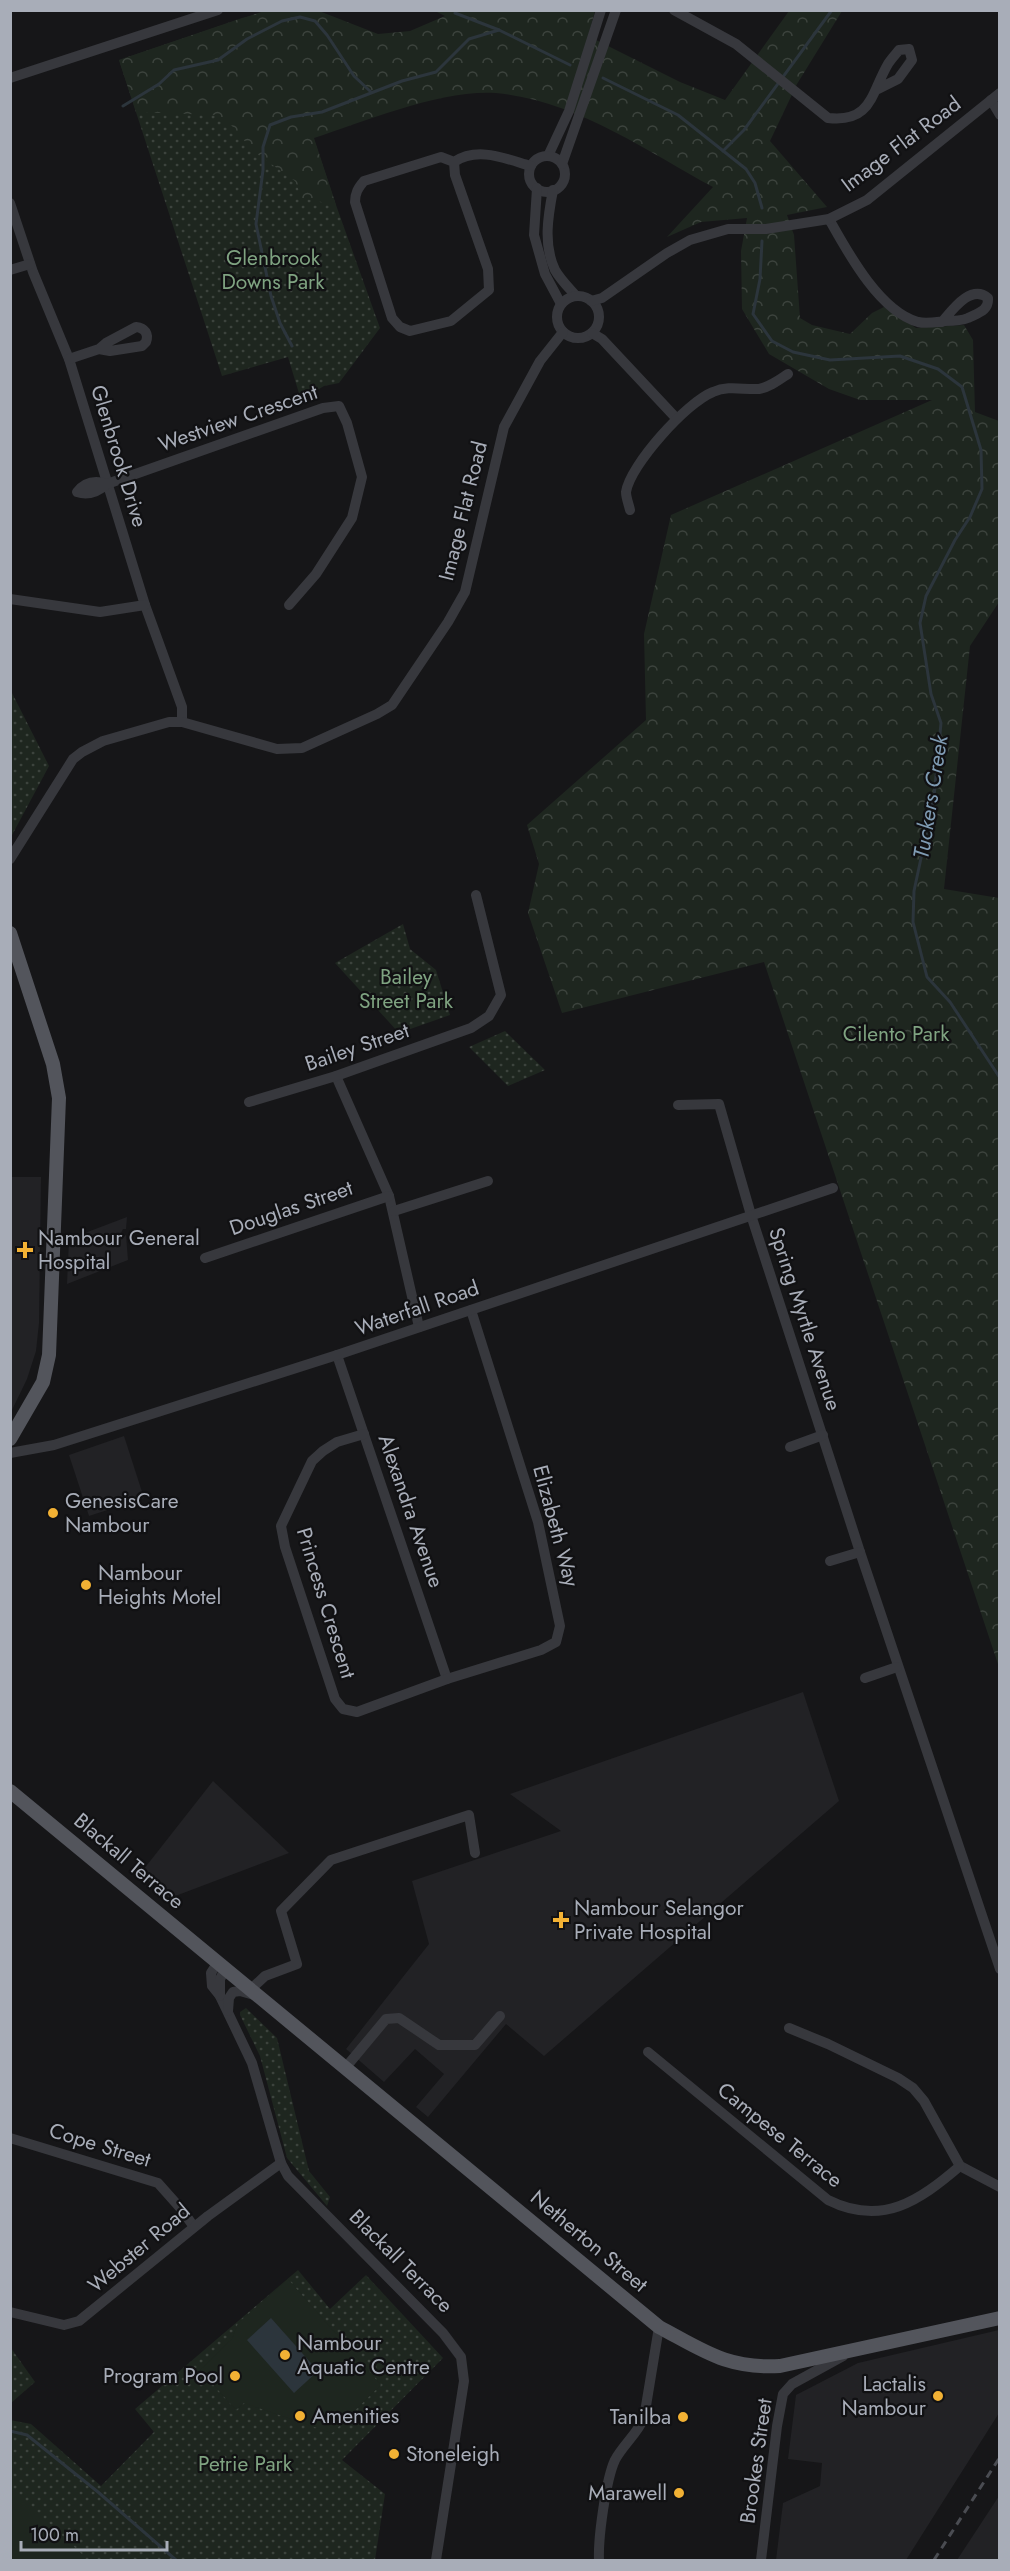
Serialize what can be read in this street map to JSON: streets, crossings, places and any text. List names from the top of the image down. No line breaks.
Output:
{"streets":{"main road":["Blackall Terrace","Netherton Street"],"street":["Image Flat Road","Westview Crescent","Glenbrook Drive","Bailey Street","Douglas Street","Waterfall Road","Spring Myrtle Avenue","Alexandra Avenue","Elizabeth Way","Princess Crescent","Campese Terrace","Cope Street","Webster Road","Brookes Street"]},"crossings":[["Image Flat Road","Glenbrook Drive"],["Westview Crescent","Glenbrook Drive"],["Waterfall Road","Spring Myrtle Avenue"],["Waterfall Road","Alexandra Avenue"],["Waterfall Road","Elizabeth Way"],["Alexandra Avenue","Elizabeth Way"],["Alexandra Avenue","Princess Crescent"],["Elizabeth Way","Princess Crescent"],["Blackall Terrace","Netherton Street"],["Blackall Terrace","Webster Road"],["Cope Street","Webster Road"],["Netherton Street","Brookes Street"]],"water":["Tuckers Creek"],"parks":["Glenbrook Downs Park","Bailey Street Park","Cilento Park","Petrie Park"],"places":{"health":["Nambour General Hospital","Nambour Selangor Private Hospital"],"other":["GenesisCare Nambour","Nambour Heights Motel","Nambour Aquatic Centre","Program Pool","Lactalis Nambour","Amenities","Tanilba","Stoneleigh","Marawell"]},"scale_bar":"100 m"}
